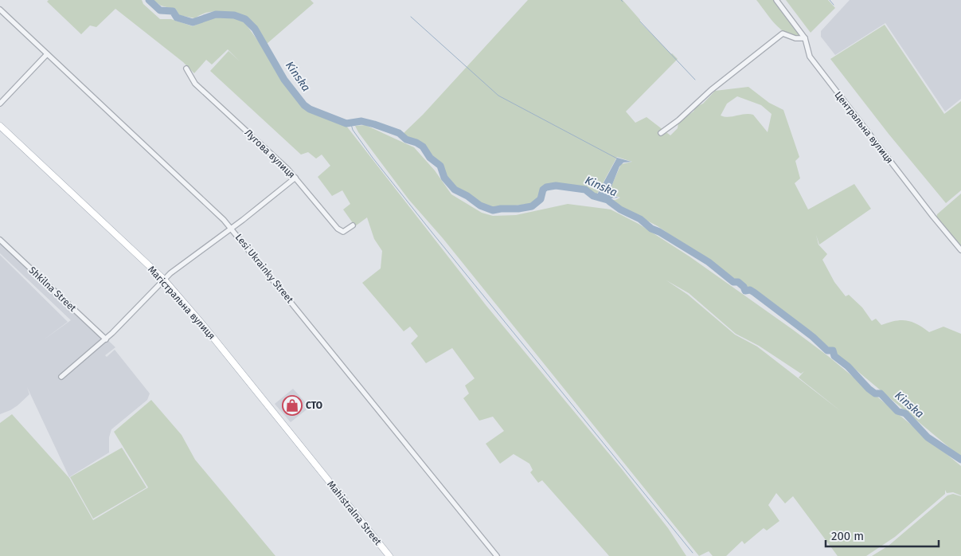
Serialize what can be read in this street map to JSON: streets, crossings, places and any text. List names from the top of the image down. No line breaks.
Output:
{"streets":{"main road":["Магістральна вулиця","Mahistralna Street"],"street":["Центральна вулиця","Лугова вулиця","Lesi Ukrainky Street","Shkilna Street"]},"crossings":[["Магістральна вулиця","Mahistralna Street"]],"water":["Kinska"],"places":{"shop":["СТО"]},"scale_bar":"200 m"}
